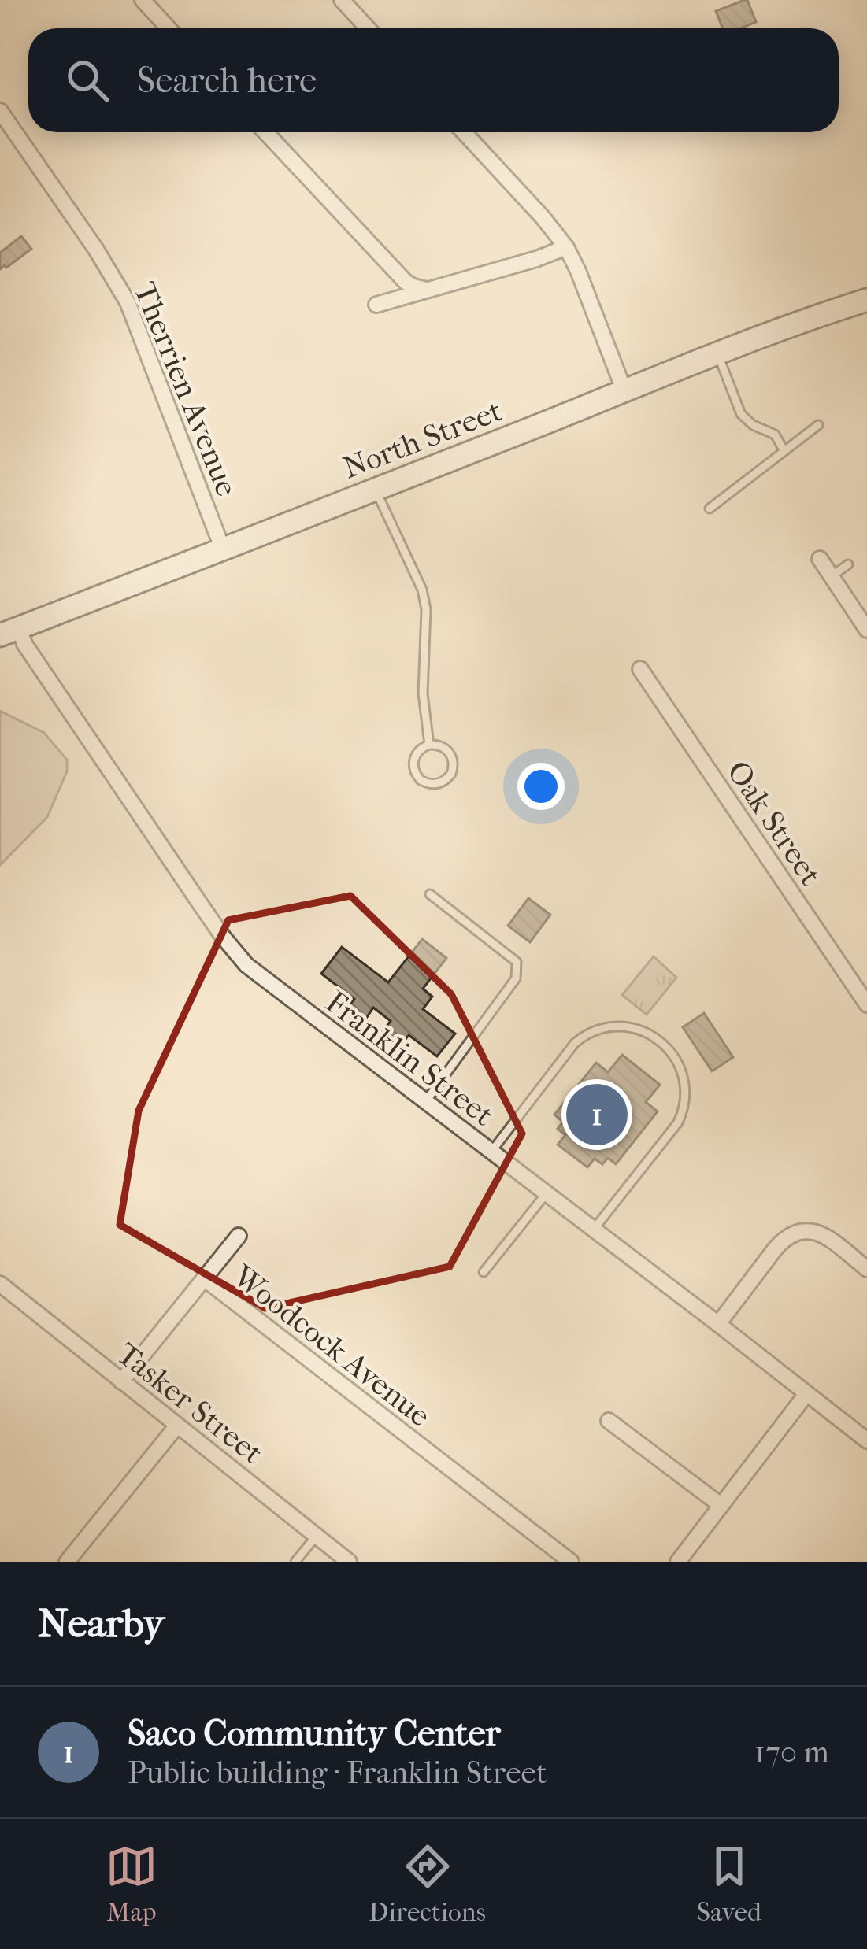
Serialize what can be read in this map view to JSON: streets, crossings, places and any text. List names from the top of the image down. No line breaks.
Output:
{"streets":{"main road":["North Street"],"street":["Therrien Avenue","Oak Street","Franklin Street","Woodcock Avenue","Tasker Street"]},"crossings":[["Therrien Avenue","North Street"],["North Street","Franklin Street"],["Woodcock Avenue","Tasker Street"]],"page":{"search":"Search here","pins":"1","heading":"Nearby","list":[{"mark":"1","name":"Saco Community Center","note":"Public building · Franklin Street","value":"170 m"}],"nav":["Map","Directions","Saved"]}}
